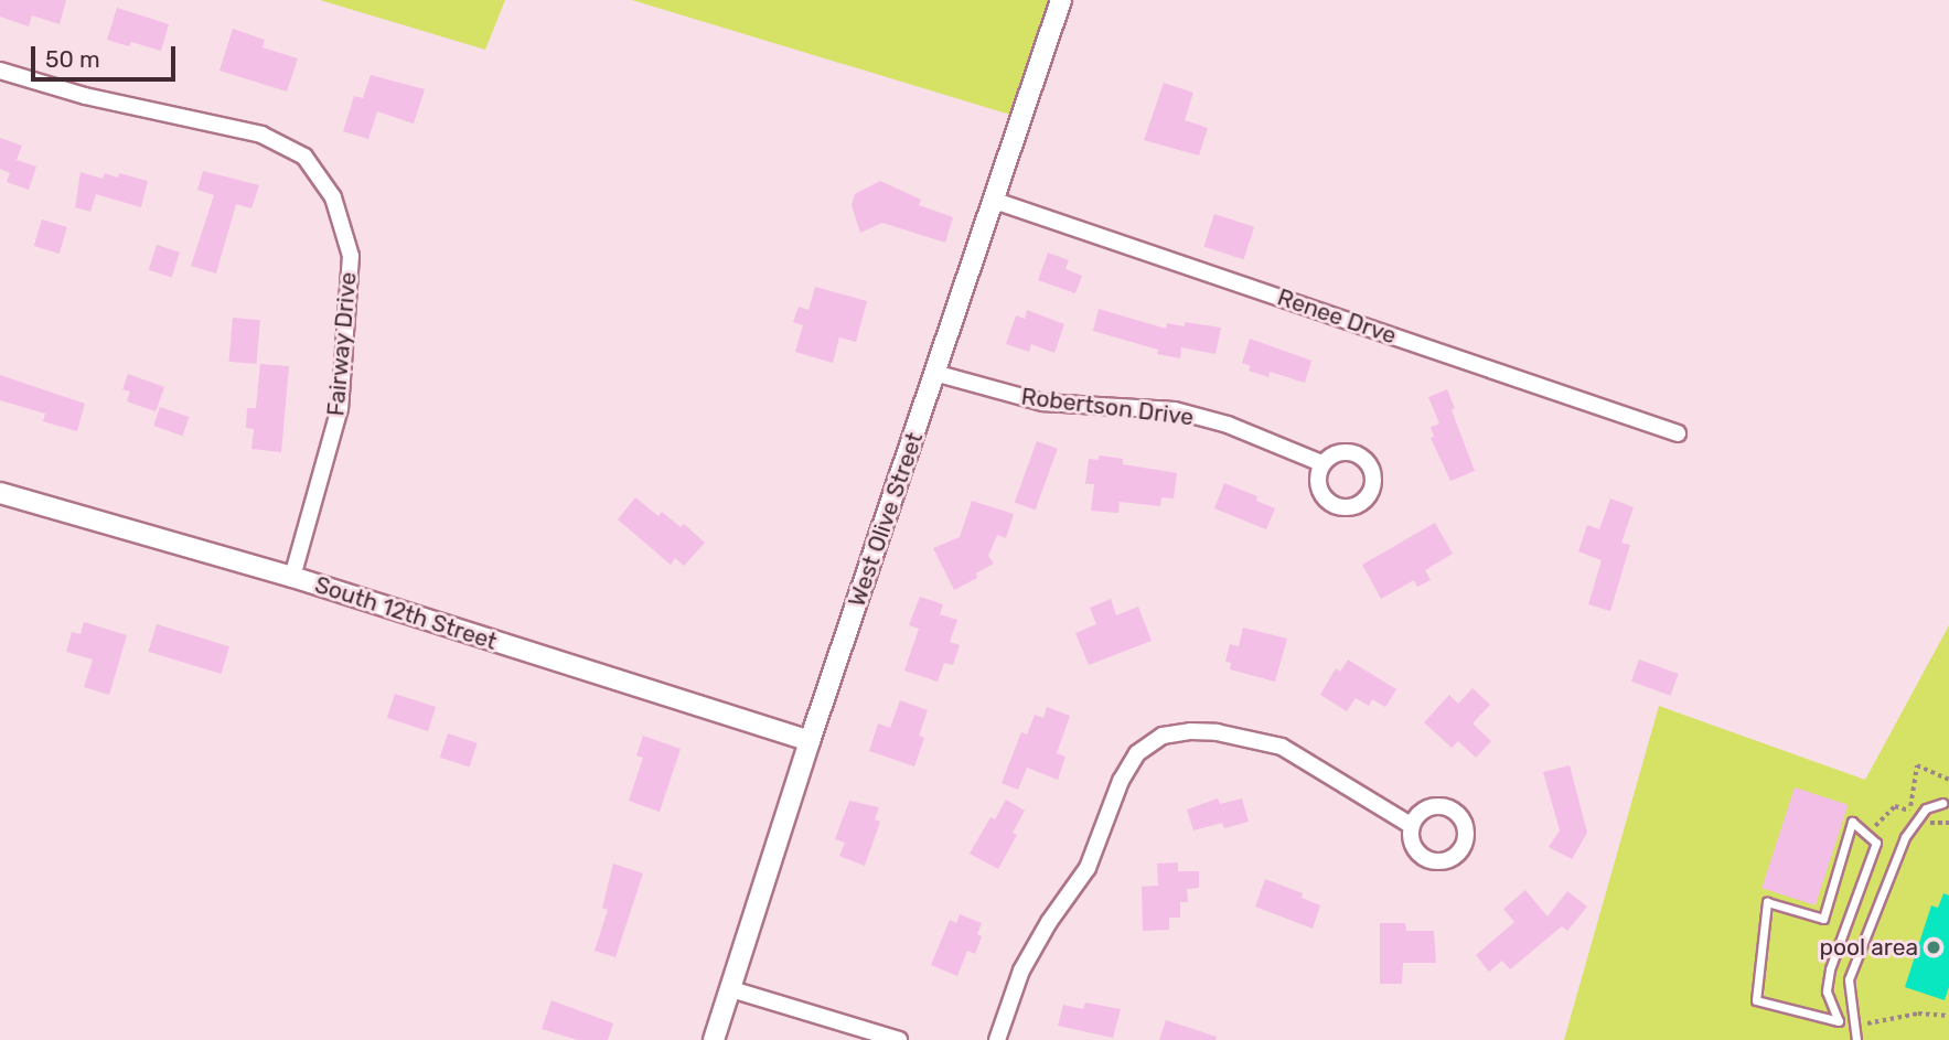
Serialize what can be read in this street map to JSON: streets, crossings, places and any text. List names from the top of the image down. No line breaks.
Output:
{"streets":{"street":["Renee Drve","Fairway Drive","Robertson Drive","West Olive Street","South 12th Street"]},"crossings":[["Renee Drve","West Olive Street"],["Fairway Drive","South 12th Street"],["Robertson Drive","West Olive Street"],["West Olive Street","South 12th Street"]],"places":["pool area"],"scale_bar":"50 m"}
